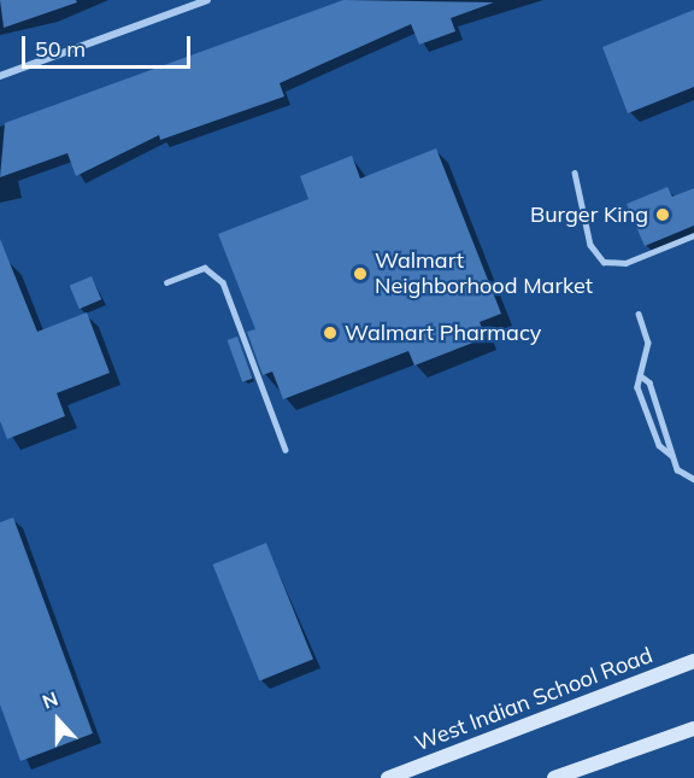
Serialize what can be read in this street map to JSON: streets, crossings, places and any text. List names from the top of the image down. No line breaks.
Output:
{"streets":{"main road":["West Indian School Road"]},"places":["Burger King","Walmart Neighborhood Market","Walmart Pharmacy"],"scale_bar":"50 m","north":"top"}
